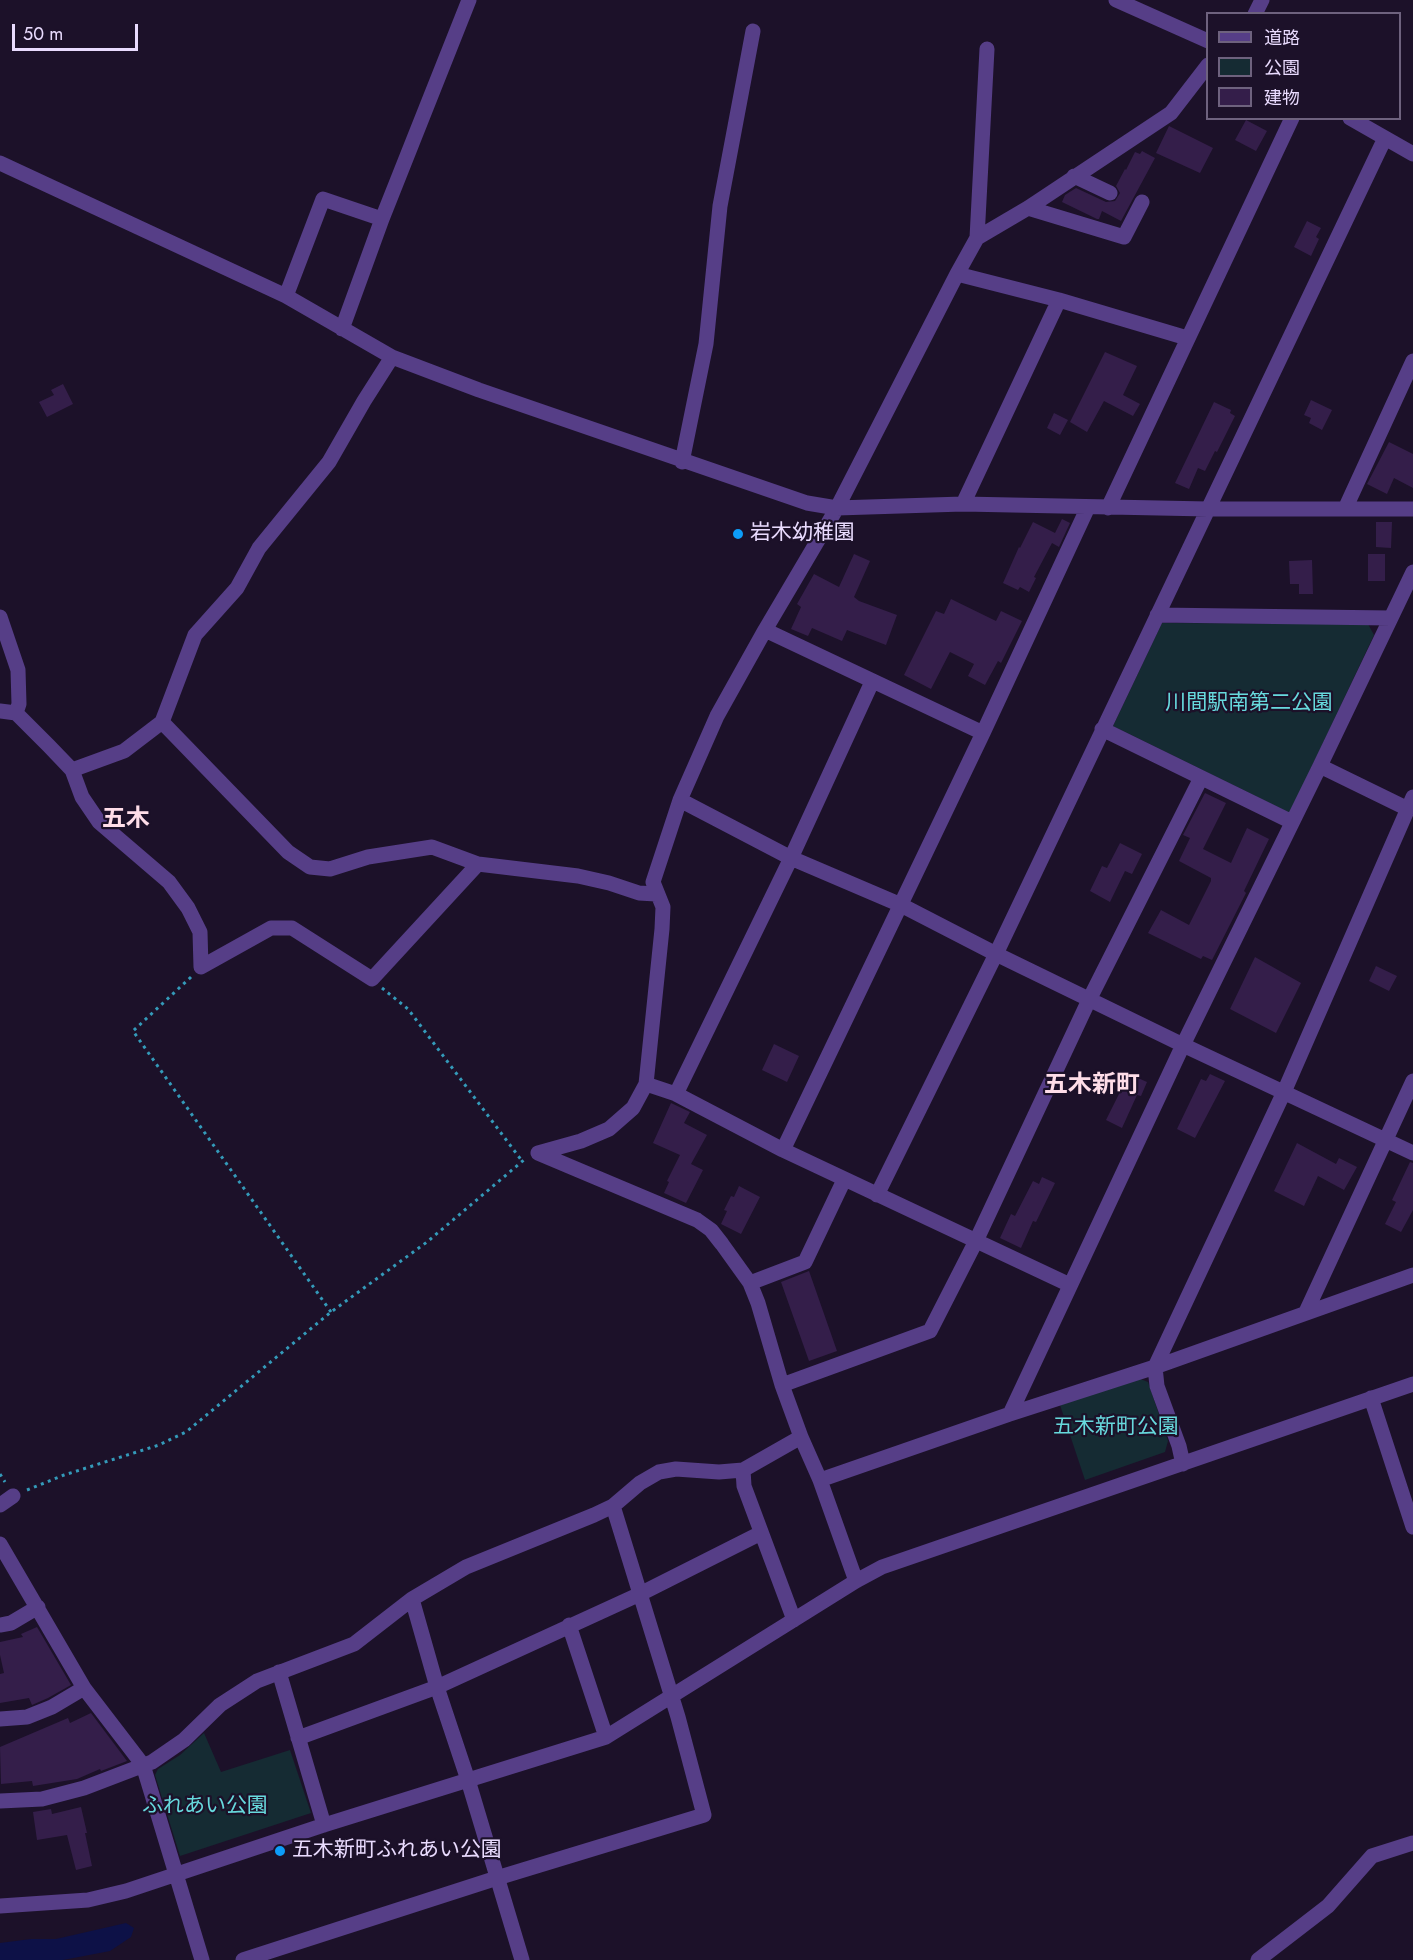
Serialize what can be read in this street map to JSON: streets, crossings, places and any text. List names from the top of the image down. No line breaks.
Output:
{"districts":["五木","五木新町"],"parks":["川間駅南第二公園","五木新町公園","ふれあい公園"],"places":["岩木幼稚園","五木新町ふれあい公園"],"legend":["道路","公園","建物"],"scale_bar":"50 m"}
